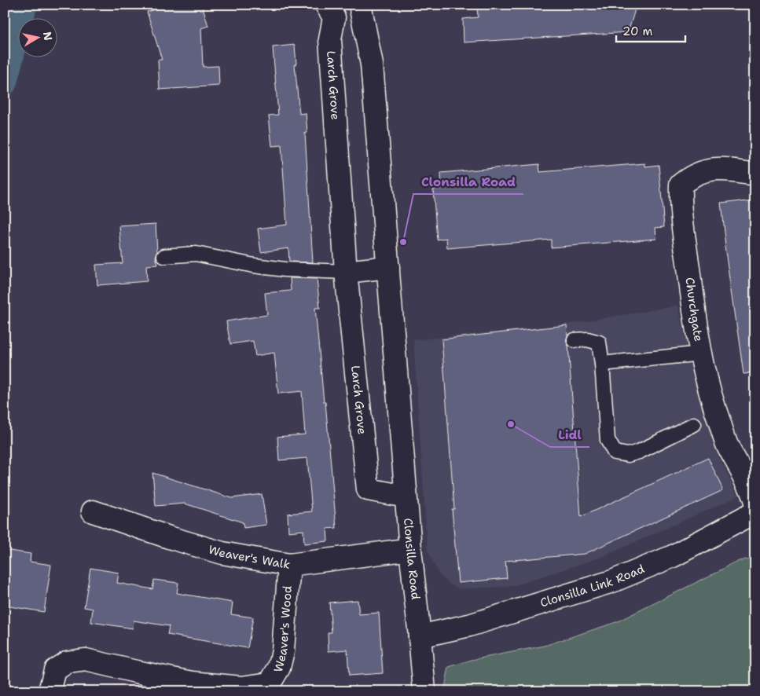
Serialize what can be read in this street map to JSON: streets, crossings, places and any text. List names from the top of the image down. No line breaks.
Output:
{"streets":{"street":["Larch Grove","Churchgate","Weaver's Walk","Clonsilla Road","Clonsilla Link Road","Weaver's Wood"]},"crossings":[["Larch Grove","Clonsilla Road"],["Weaver's Walk","Clonsilla Road"],["Weaver's Walk","Weaver's Wood"],["Clonsilla Road","Clonsilla Link Road"]],"places":["Clonsilla Road","Lidl"],"scale_bar":"20 m","north":"right"}
